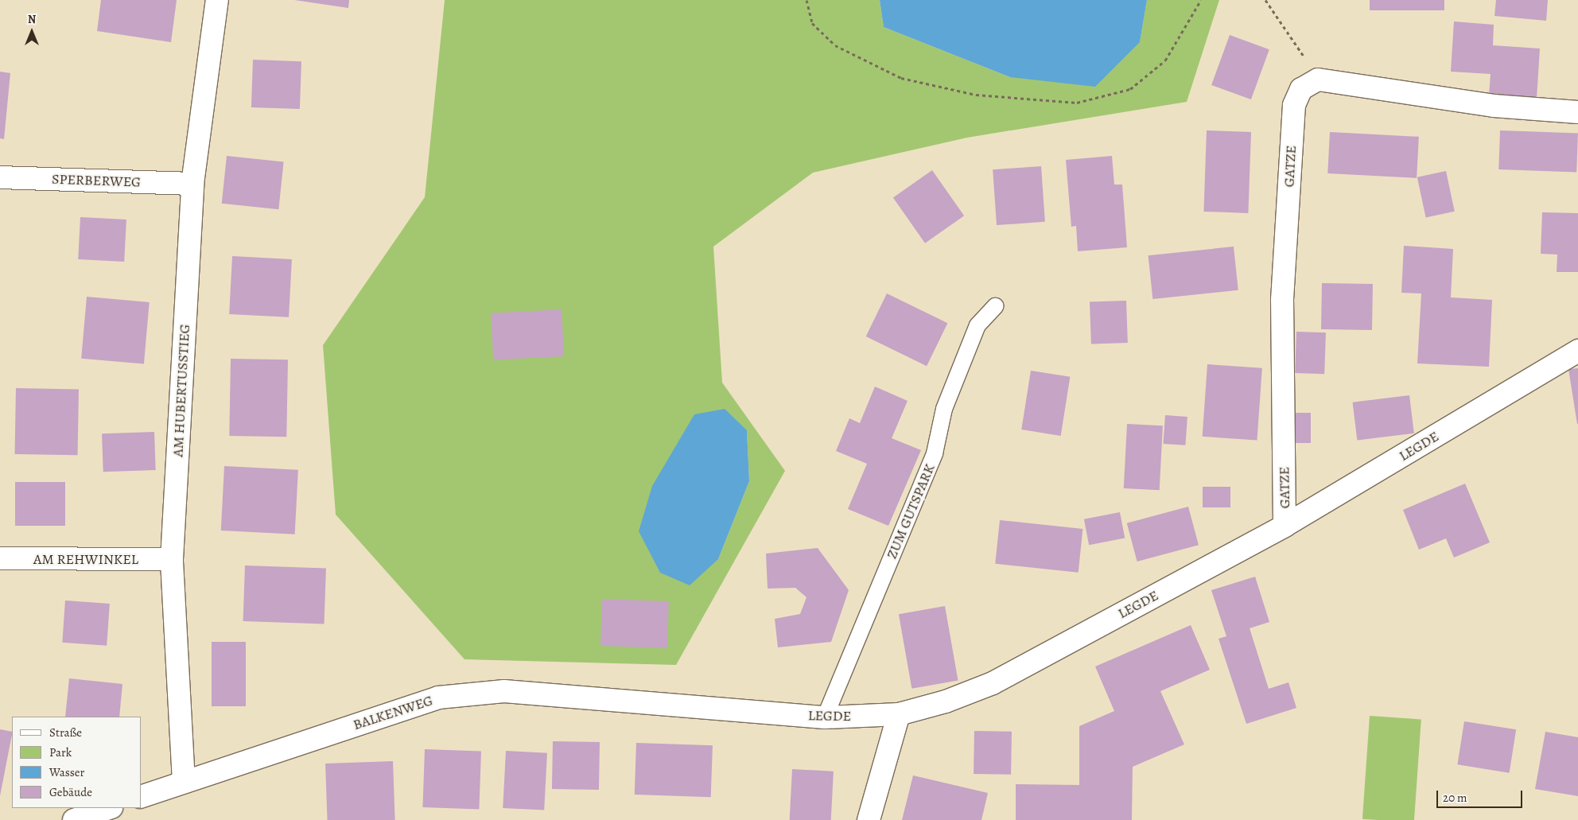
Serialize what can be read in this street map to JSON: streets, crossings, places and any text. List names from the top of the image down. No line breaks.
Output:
{"streets":{"street":["GATZE","SPERBERWEG","AM HUBERTUSSTIEG","LEGDE","AM REHWINKEL","BALKENWEG"],"lane":["ZUM GUTSPARK"]},"crossings":[["GATZE","LEGDE"],["SPERBERWEG","AM HUBERTUSSTIEG"],["AM HUBERTUSSTIEG","AM REHWINKEL"],["AM HUBERTUSSTIEG","BALKENWEG"],["LEGDE","ZUM GUTSPARK"],["LEGDE","BALKENWEG"]],"legend":["Straße","Park","Wasser","Gebäude"],"scale_bar":"20 m","north":"top"}
